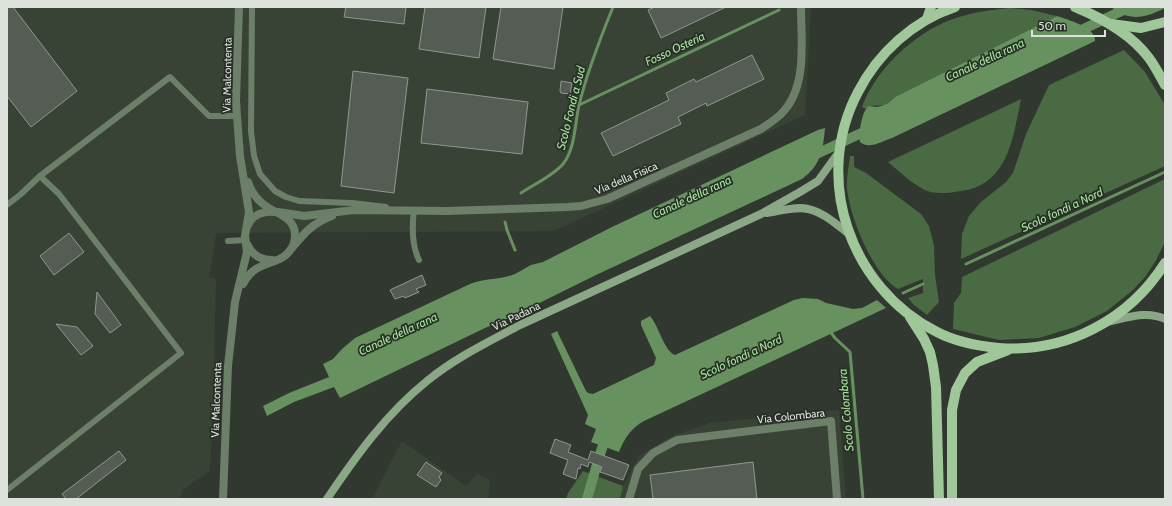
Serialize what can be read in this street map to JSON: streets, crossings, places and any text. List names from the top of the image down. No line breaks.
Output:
{"streets":{"main road":["Via Padana"],"street":["Via Malcontenta","Via della Fisica","Via Colombara"]},"crossings":[["Via Malcontenta","Via della Fisica"]],"water":["Fosso Osteria","Canale della rana","Scolo Fondi a Sud","Scolo fondi a Nord","Scolo Colombara"],"scale_bar":"50 m"}
